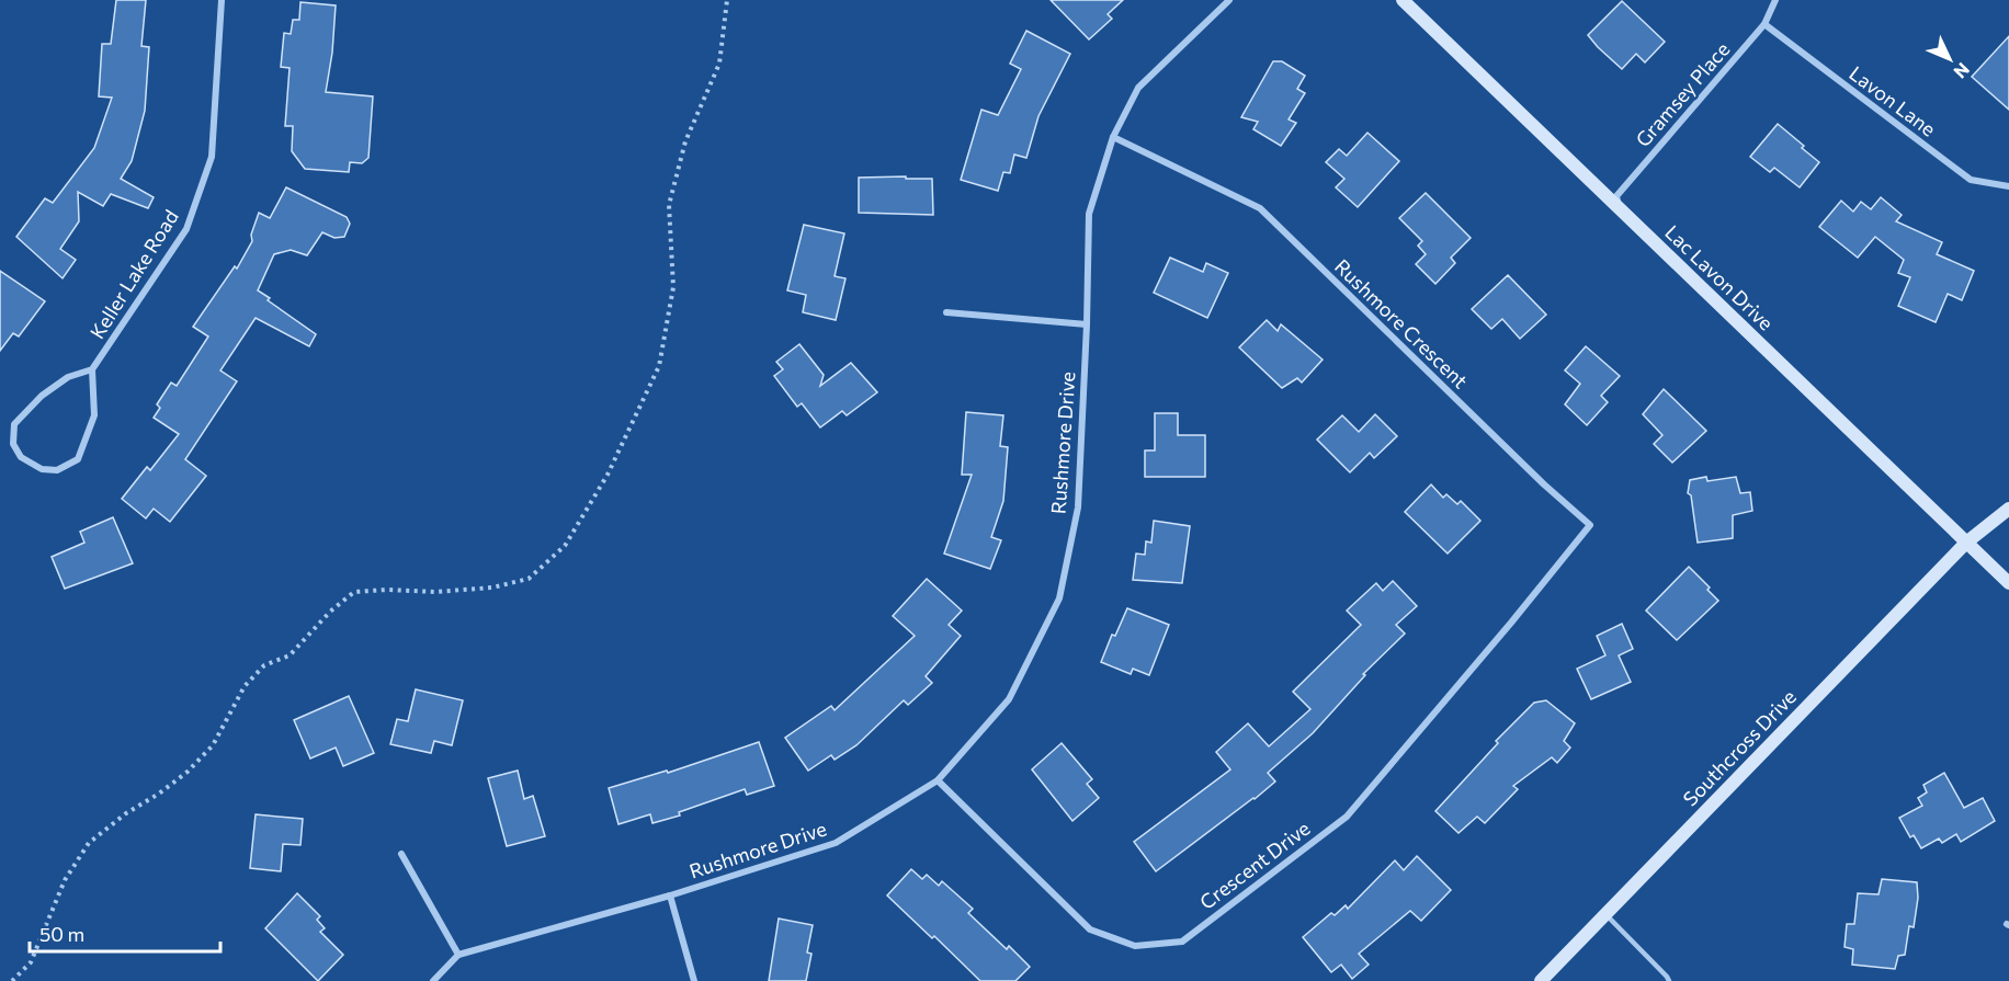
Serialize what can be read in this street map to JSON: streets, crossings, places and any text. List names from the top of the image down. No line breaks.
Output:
{"streets":{"street":["Gramsey Place","Lavon Lane","Keller Lake Road","Lac Lavon Drive","Rushmore Crescent","Rushmore Drive","Southcross Drive","Crescent Drive"]},"crossings":[["Gramsey Place","Lavon Lane"],["Gramsey Place","Lac Lavon Drive"],["Lac Lavon Drive","Southcross Drive"],["Rushmore Crescent","Rushmore Drive"],["Rushmore Crescent","Crescent Drive"],["Rushmore Drive","Crescent Drive"]],"scale_bar":"50 m","north":"bottom right"}
